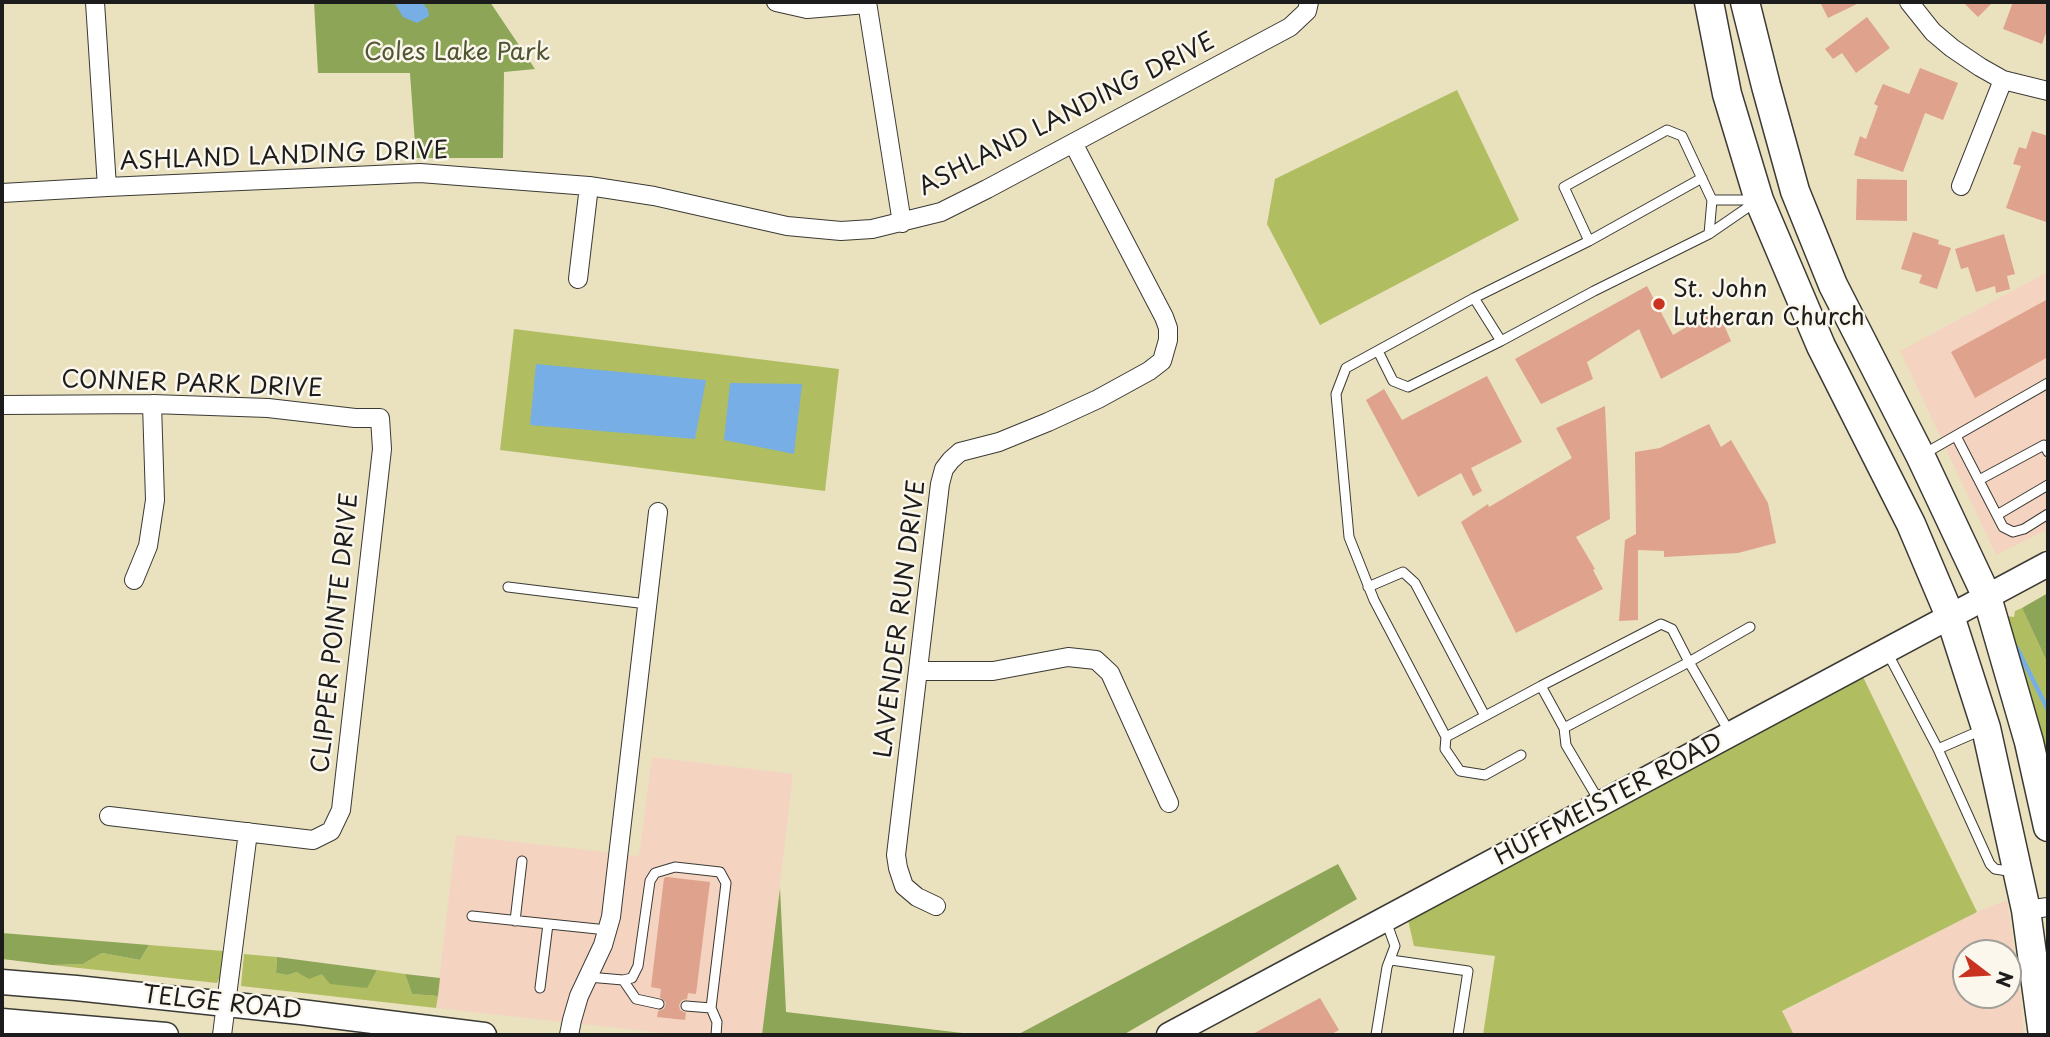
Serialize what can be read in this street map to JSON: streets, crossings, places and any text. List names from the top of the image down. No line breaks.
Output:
{"streets":{"street":["ASHLAND LANDING DRIVE","CONNER PARK DRIVE","LAVENDER RUN DRIVE","CLIPPER POINTE DRIVE","HUFFMEISTER ROAD","TELGE ROAD"]},"crossings":[["ASHLAND LANDING DRIVE","LAVENDER RUN DRIVE"],["CONNER PARK DRIVE","CLIPPER POINTE DRIVE"]],"parks":["Coles Lake Park"],"places":["St. John Lutheran Church"],"north":"right"}
